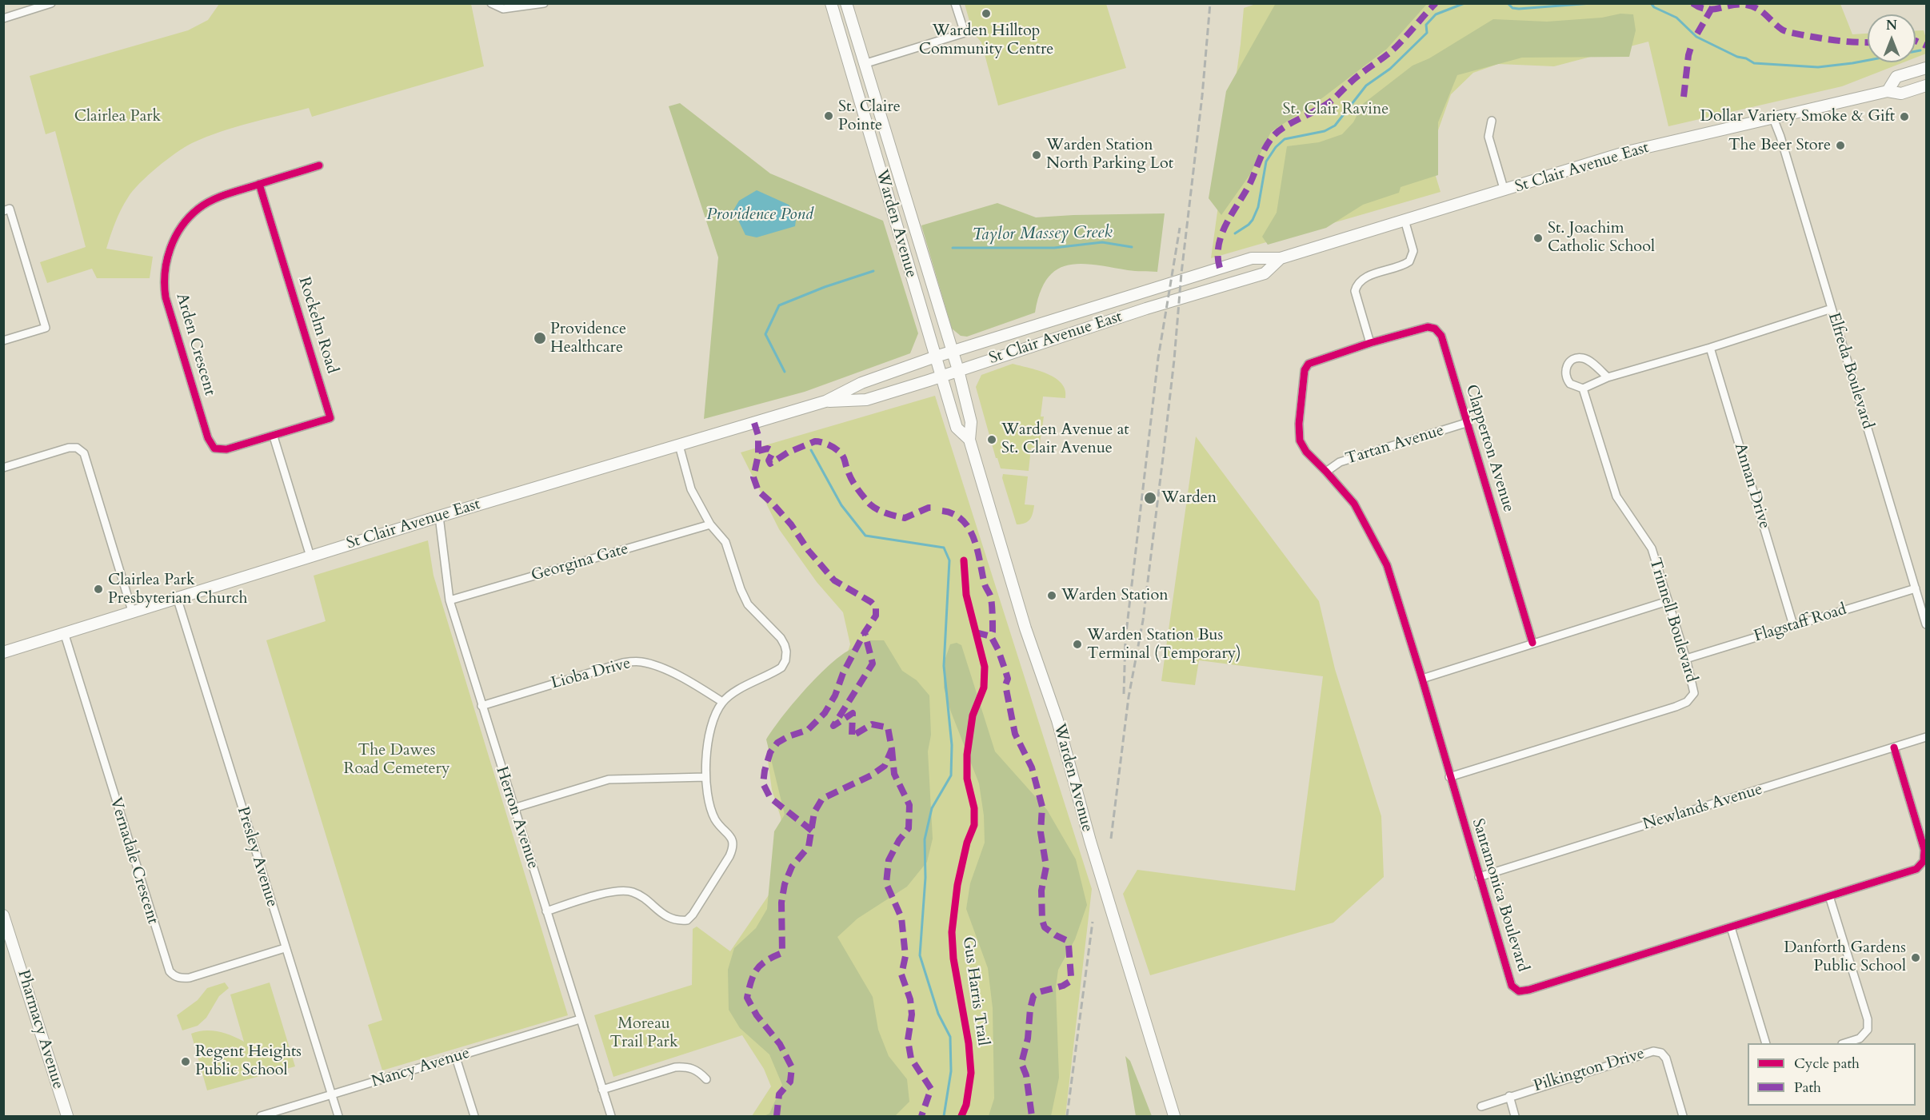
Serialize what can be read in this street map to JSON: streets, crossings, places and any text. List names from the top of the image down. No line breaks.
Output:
{"streets":{"main road":["St Clair Avenue East","Warden Avenue","Pharmacy Avenue"],"street":["Rockelm Road","Arden Crescent","Elfreda Boulevard","Tartan Avenue","Clapperton Avenue","Annan Drive","Georgina Gate","Trinnell Boulevard","Flagstaff Road","Lioba Drive","Newlands Avenue","Herron Avenue","Presley Avenue","Vernadale Crescent","Santamonica Boulevard","Nancy Avenue","Pilkington Drive"],"cycle path":["Gus Harris Trail"]},"crossings":[["St Clair Avenue East","Warden Avenue"],["St Clair Avenue East","Elfreda Boulevard"],["St Clair Avenue East","Herron Avenue"],["St Clair Avenue East","Presley Avenue"],["St Clair Avenue East","Vernadale Crescent"],["Rockelm Road","Arden Crescent"],["Elfreda Boulevard","Flagstaff Road"],["Tartan Avenue","Clapperton Avenue"],["Tartan Avenue","Santamonica Boulevard"],["Clapperton Avenue","Santamonica Boulevard"],["Annan Drive","Flagstaff Road"],["Georgina Gate","Herron Avenue"],["Trinnell Boulevard","Flagstaff Road"],["Trinnell Boulevard","Santamonica Boulevard"],["Lioba Drive","Herron Avenue"],["Newlands Avenue","Santamonica Boulevard"],["Herron Avenue","Nancy Avenue"],["Presley Avenue","Vernadale Crescent"],["Presley Avenue","Nancy Avenue"]],"water":["Providence Pond","Taylor Massey Creek"],"parks":["St. Clair Ravine","Clairlea Park","The Dawes Road Cemetery","Moreau Trail Park"],"places":["Warden Hilltop Community Centre","St. Claire Pointe","Dollar Variety Smoke & Gift","The Beer Store","Warden Station North Parking Lot","St. Joachim Catholic School","Providence Healthcare","Warden Avenue at St. Clair Avenue","Warden","Clairlea Park Presbyterian Church","Warden Station","Warden Station Bus Terminal (Temporary)","Danforth Gardens Public School","Regent Heights Public School"],"legend":["Cycle path","Path"],"north":"top"}
